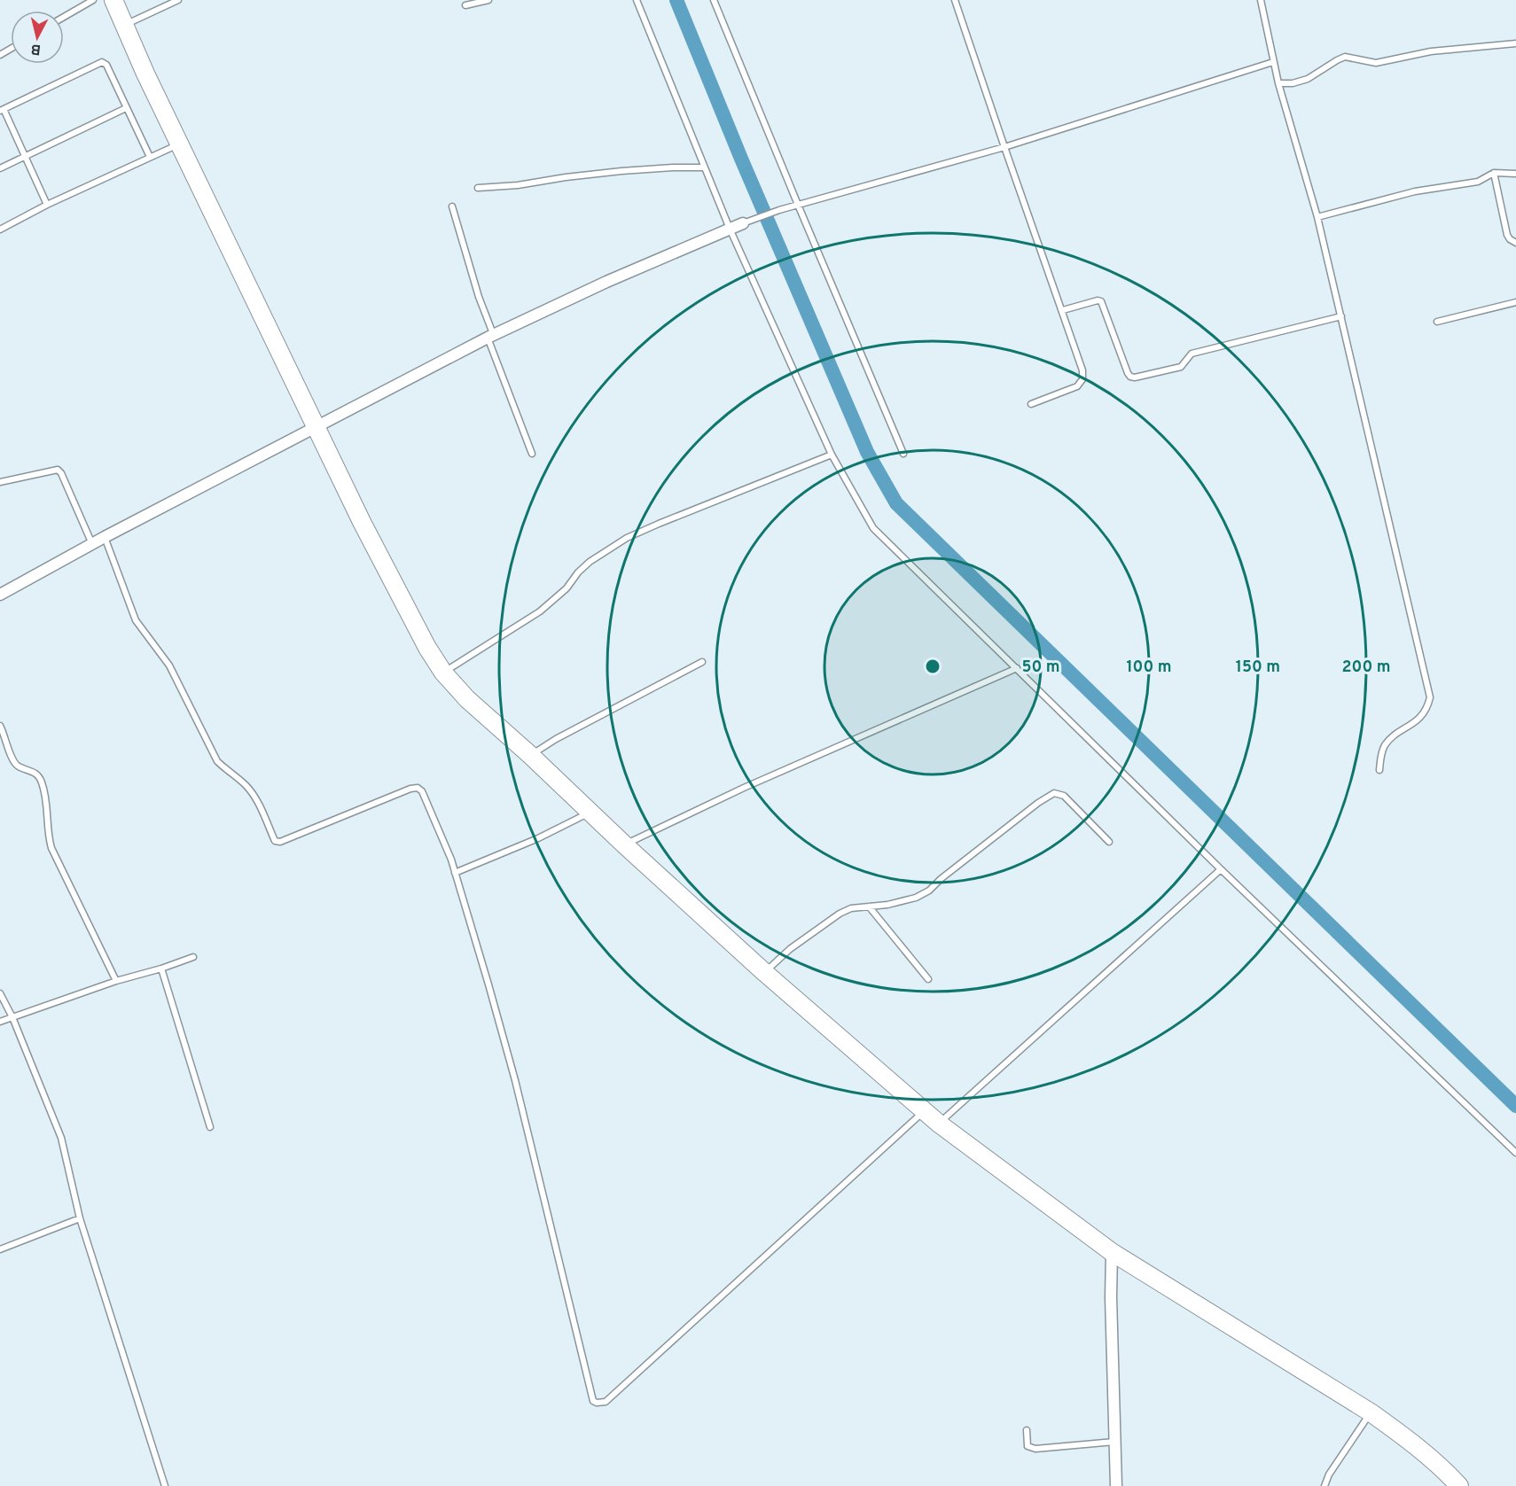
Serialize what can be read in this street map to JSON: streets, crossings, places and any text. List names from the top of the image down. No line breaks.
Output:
{"north":"bottom","rings":["50 m","100 m","150 m","200 m"]}
